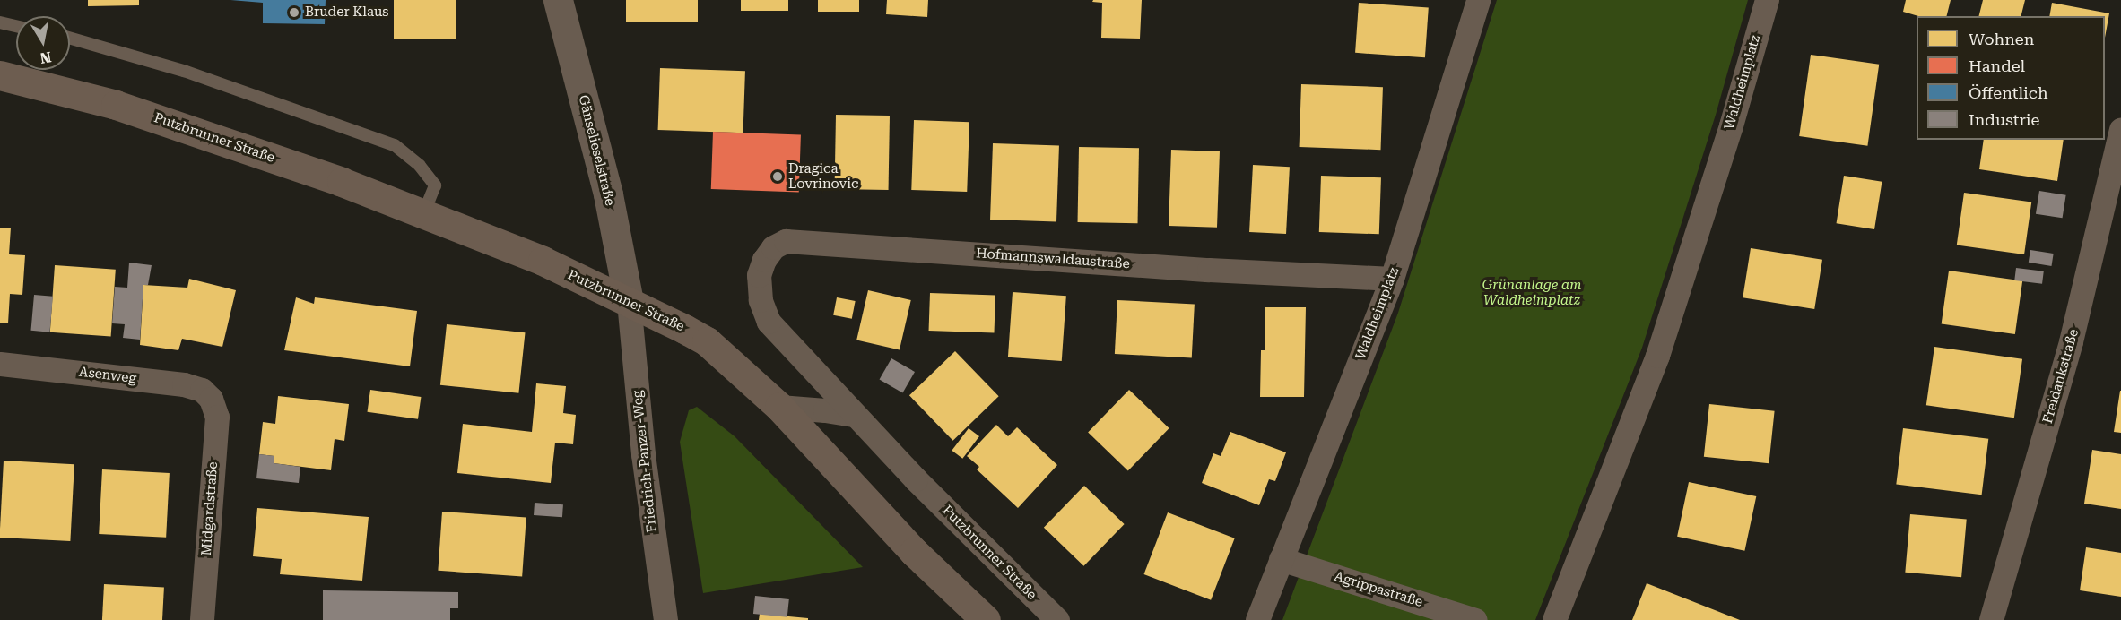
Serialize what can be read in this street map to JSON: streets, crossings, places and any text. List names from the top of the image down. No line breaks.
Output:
{"streets":{"main road":["Putzbrunner Straße"],"street":["Waldheimplatz","Gänselieselstraße","Hofmannswaldaustraße","Asenweg","Freidankstraße","Friedrich-Panzer-Weg","Midgardstraße","Agrippastraße"]},"crossings":[["Waldheimplatz","Hofmannswaldaustraße"],["Waldheimplatz","Agrippastraße"],["Putzbrunner Straße","Gänselieselstraße"],["Putzbrunner Straße","Hofmannswaldaustraße"],["Putzbrunner Straße","Friedrich-Panzer-Weg"],["Gänselieselstraße","Friedrich-Panzer-Weg"],["Asenweg","Midgardstraße"]],"parks":["Grünanlage am Waldheimplatz"],"places":["Bruder Klaus","Dragica Lovrinovic"],"legend":["Wohnen","Handel","Öffentlich","Industrie"],"north":"bottom"}
